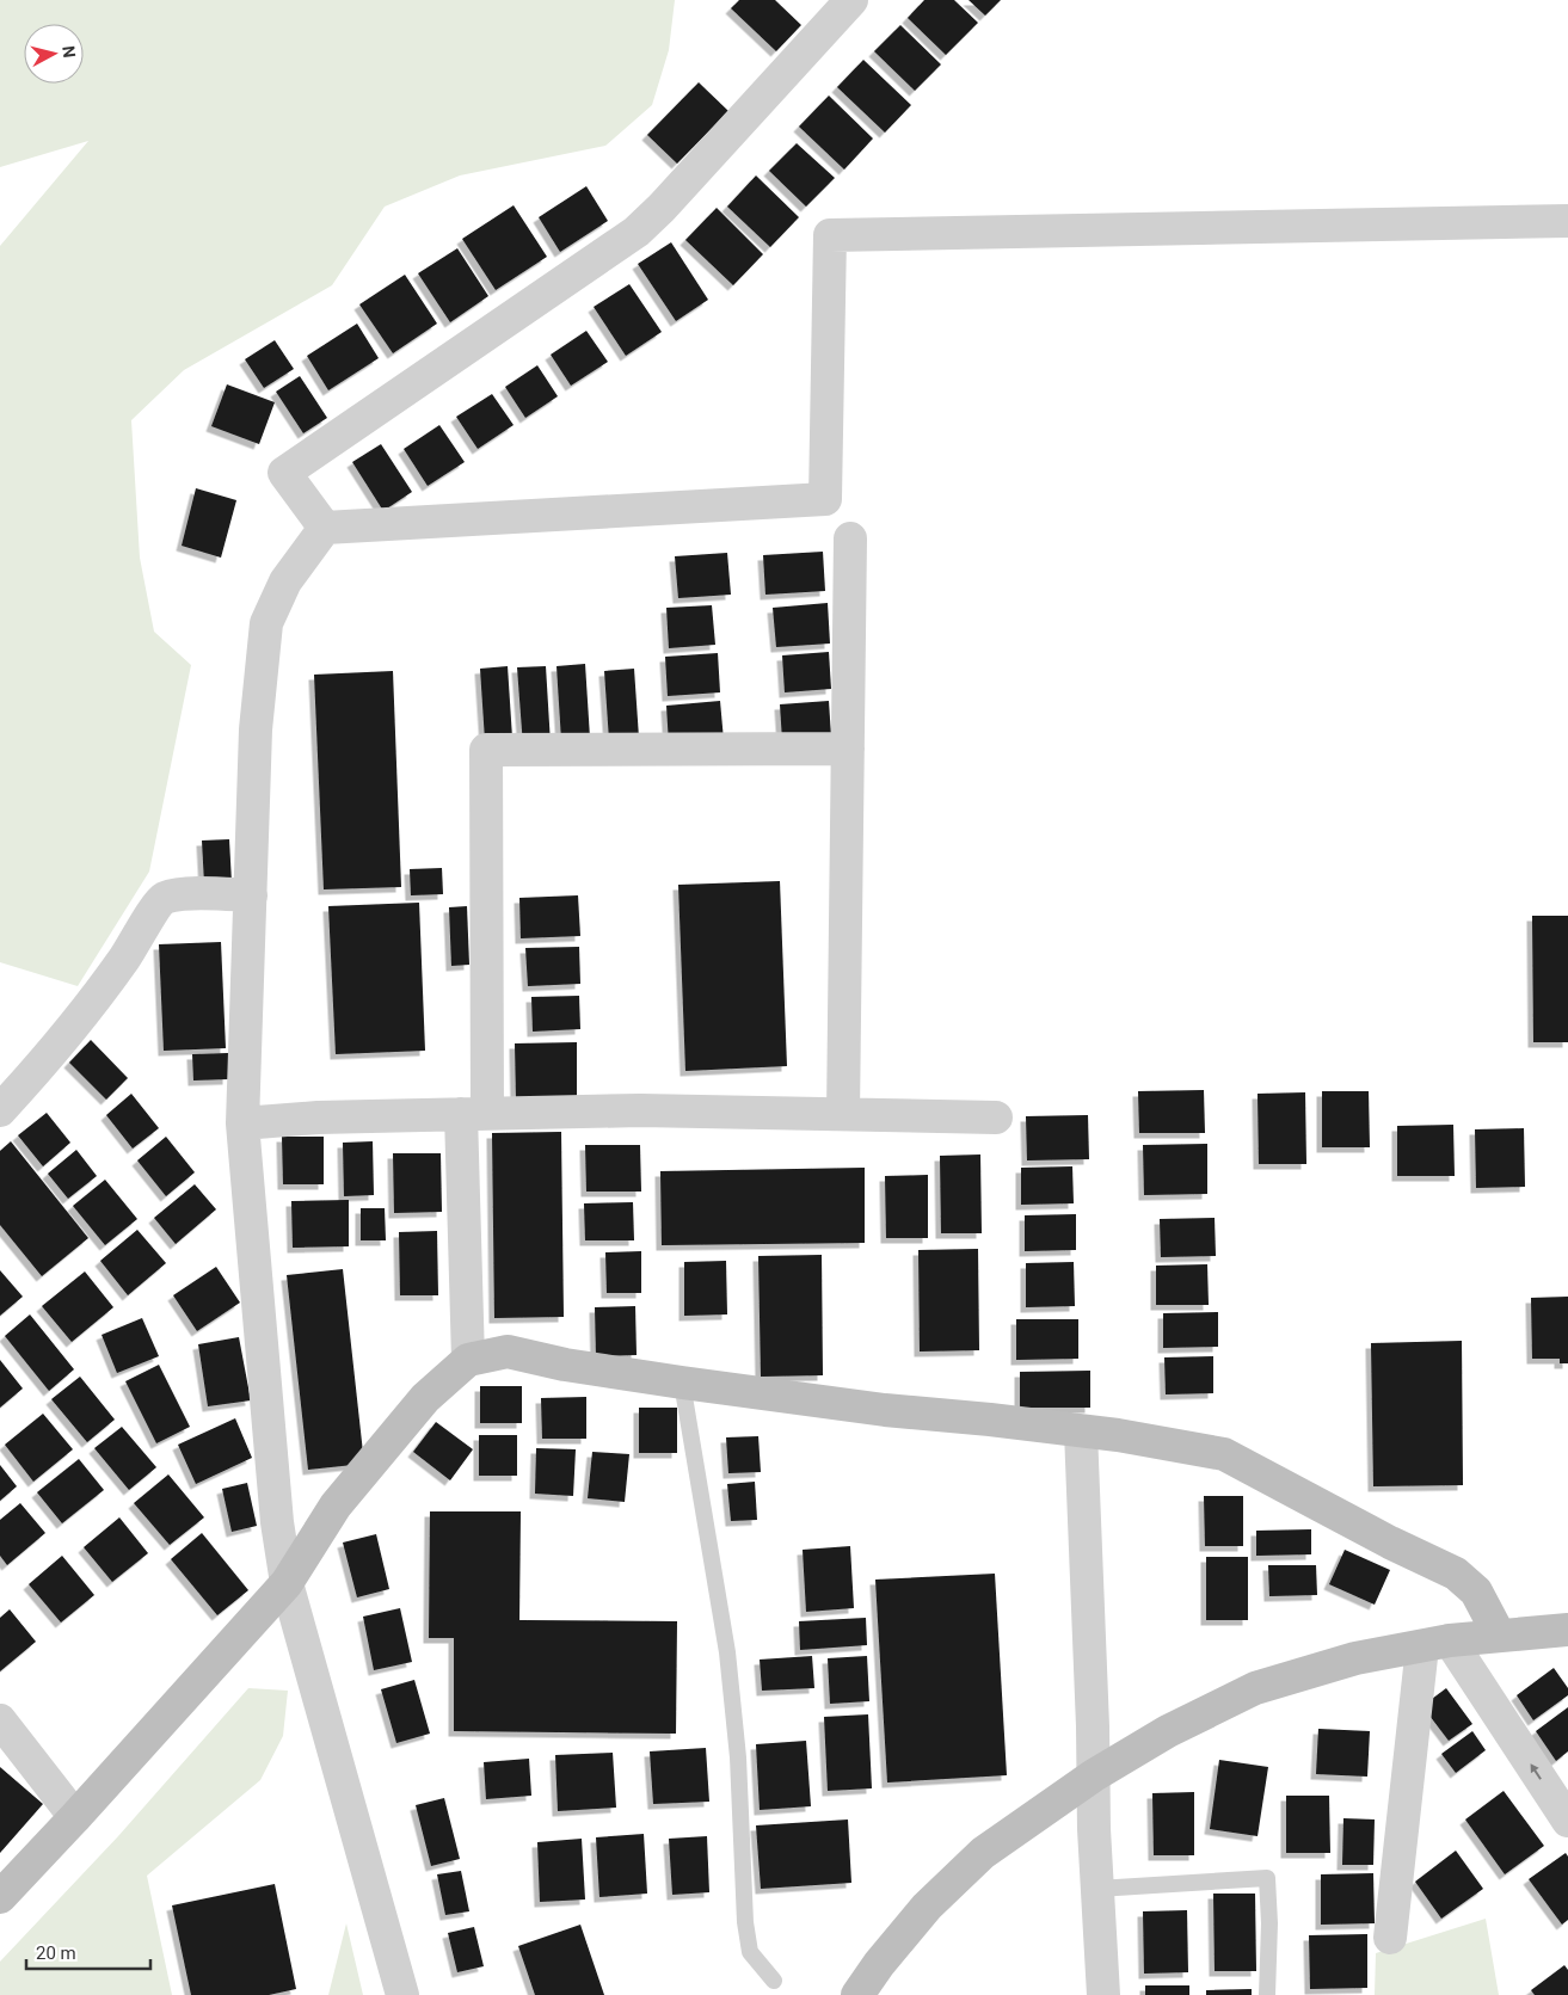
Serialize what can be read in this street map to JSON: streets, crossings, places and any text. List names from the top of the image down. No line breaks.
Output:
{"scale_bar":"20 m","north":"right"}
